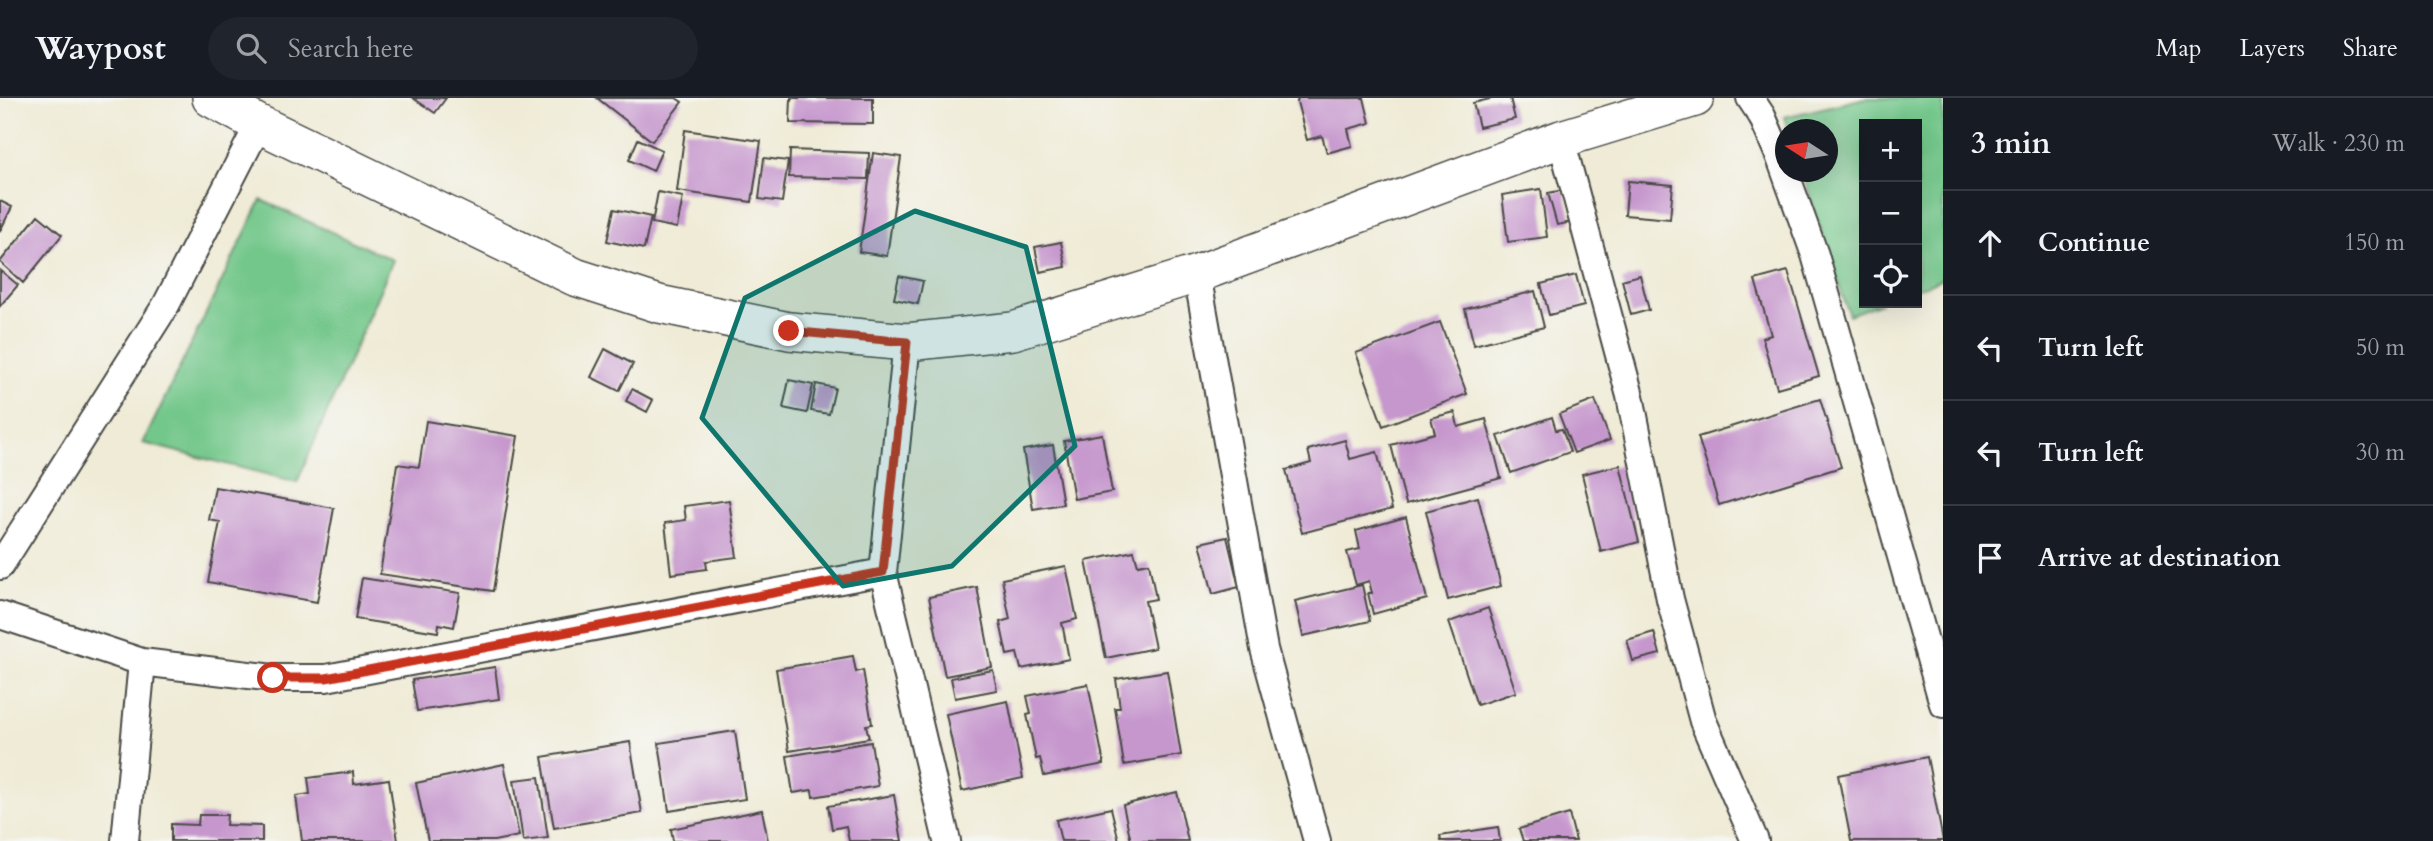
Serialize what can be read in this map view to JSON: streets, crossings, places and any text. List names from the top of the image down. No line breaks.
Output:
{"north":"left","page":{"header":"Waypost","search":"Search here","nav":["Map","Layers","Share"],"heading":["3 min","Walk · 230 m"],"map_buttons":["+","−"],"list":[["Continue","150 m"],["Turn left","50 m"],["Turn left","30 m"],"Arrive at destination"]}}
